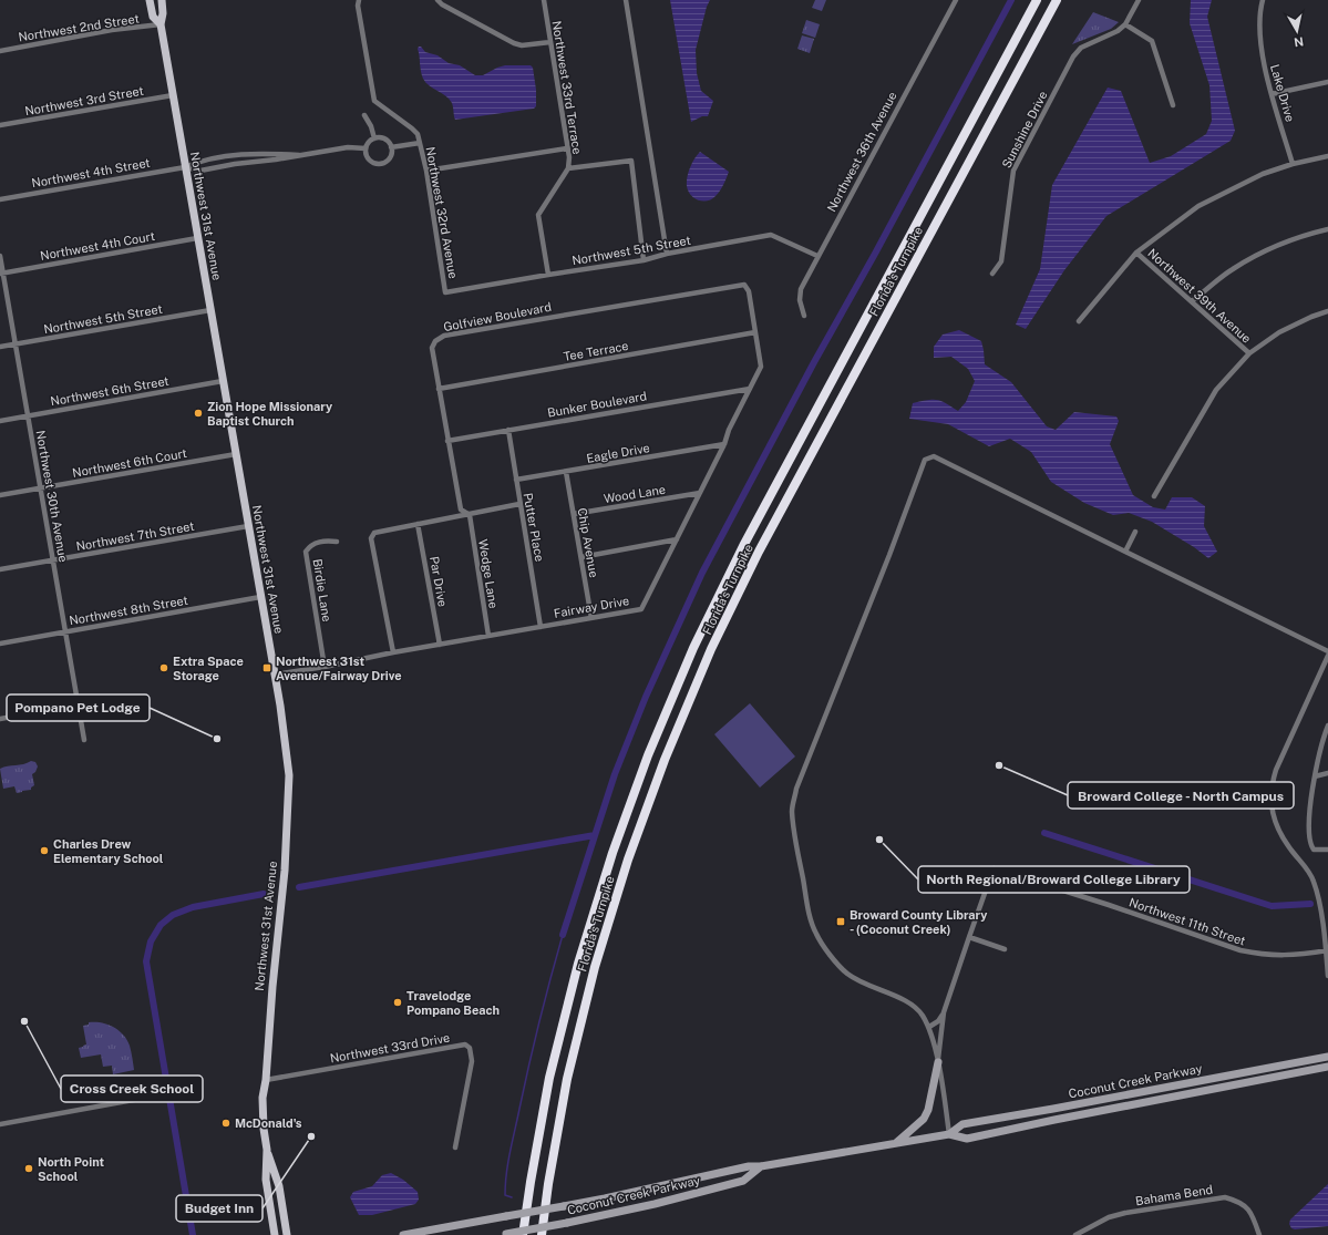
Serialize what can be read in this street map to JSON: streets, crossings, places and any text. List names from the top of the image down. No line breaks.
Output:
{"streets":{"highway":["Florida's Turnpike"],"main road":["Northwest 31st Avenue","Coconut Creek Parkway"],"street":["Northwest 2nd Street","Northwest 33rd Terrace","Lake Drive","Northwest 3rd Street","Sunshine Drive","Northwest 36th Avenue","Northwest 4th Street","Northwest 32rd Avenue","Northwest 4th Court","Northwest 5th Street","Northwest 39th Avenue","Golfview Boulevard","Tee Terrace","Northwest 6th Street","Bunker Boulevard","Eagle Drive","Northwest 6th Court","Wood Lane","Northwest 30th Avenue","Putter Place","Northwest 7th Street","Chip Avenue","Wedge Lane","Par Drive","Birdie Lane","Fairway Drive","Northwest 8th Street","Northwest 11th Street","Northwest 33rd Drive","Bahama Bend"]},"crossings":[["Northwest 2nd Street","Northwest 31st Avenue"],["Northwest 33rd Terrace","Northwest 5th Street"],["Northwest 3rd Street","Northwest 31st Avenue"],["Northwest 36th Avenue","Northwest 5th Street"],["Northwest 4th Street","Northwest 31st Avenue"],["Northwest 32rd Avenue","Northwest 5th Street"],["Northwest 31st Avenue","Northwest 4th Court"],["Northwest 31st Avenue","Northwest 5th Street"],["Northwest 31st Avenue","Northwest 6th Street"],["Northwest 31st Avenue","Northwest 6th Court"],["Northwest 31st Avenue","Northwest 7th Street"],["Northwest 31st Avenue","Fairway Drive"],["Northwest 31st Avenue","Northwest 8th Street"],["Northwest 31st Avenue","Northwest 33rd Drive"],["Northwest 4th Court","Northwest 30th Avenue"],["Northwest 5th Street","Northwest 30th Avenue"],["Golfview Boulevard","Tee Terrace"],["Golfview Boulevard","Bunker Boulevard"],["Golfview Boulevard","Wedge Lane"],["Golfview Boulevard","Fairway Drive"],["Tee Terrace","Fairway Drive"],["Northwest 6th Street","Northwest 30th Avenue"],["Bunker Boulevard","Putter Place"],["Bunker Boulevard","Fairway Drive"],["Eagle Drive","Putter Place"],["Eagle Drive","Chip Avenue"],["Eagle Drive","Fairway Drive"],["Northwest 6th Court","Northwest 30th Avenue"],["Wood Lane","Chip Avenue"],["Wood Lane","Fairway Drive"],["Northwest 30th Avenue","Northwest 7th Street"],["Northwest 30th Avenue","Northwest 8th Street"],["Putter Place","Fairway Drive"],["Chip Avenue","Fairway Drive"],["Wedge Lane","Fairway Drive"],["Par Drive","Fairway Drive"],["Birdie Lane","Fairway Drive"]],"places":{"other":["Zion Hope Missionary Baptist Church","Extra Space Storage","Pompano Pet Lodge","Broward College - North Campus","North Regional/Broward College Library","Charles Drew Elementary School","Travelodge Pompano Beach","Cross Creek School","McDonald's","Budget Inn","North Point School"],"transit":["Northwest 31st Avenue/Fairway Drive","Broward County Library - (Coconut Creek)"]},"north":"bottom"}
